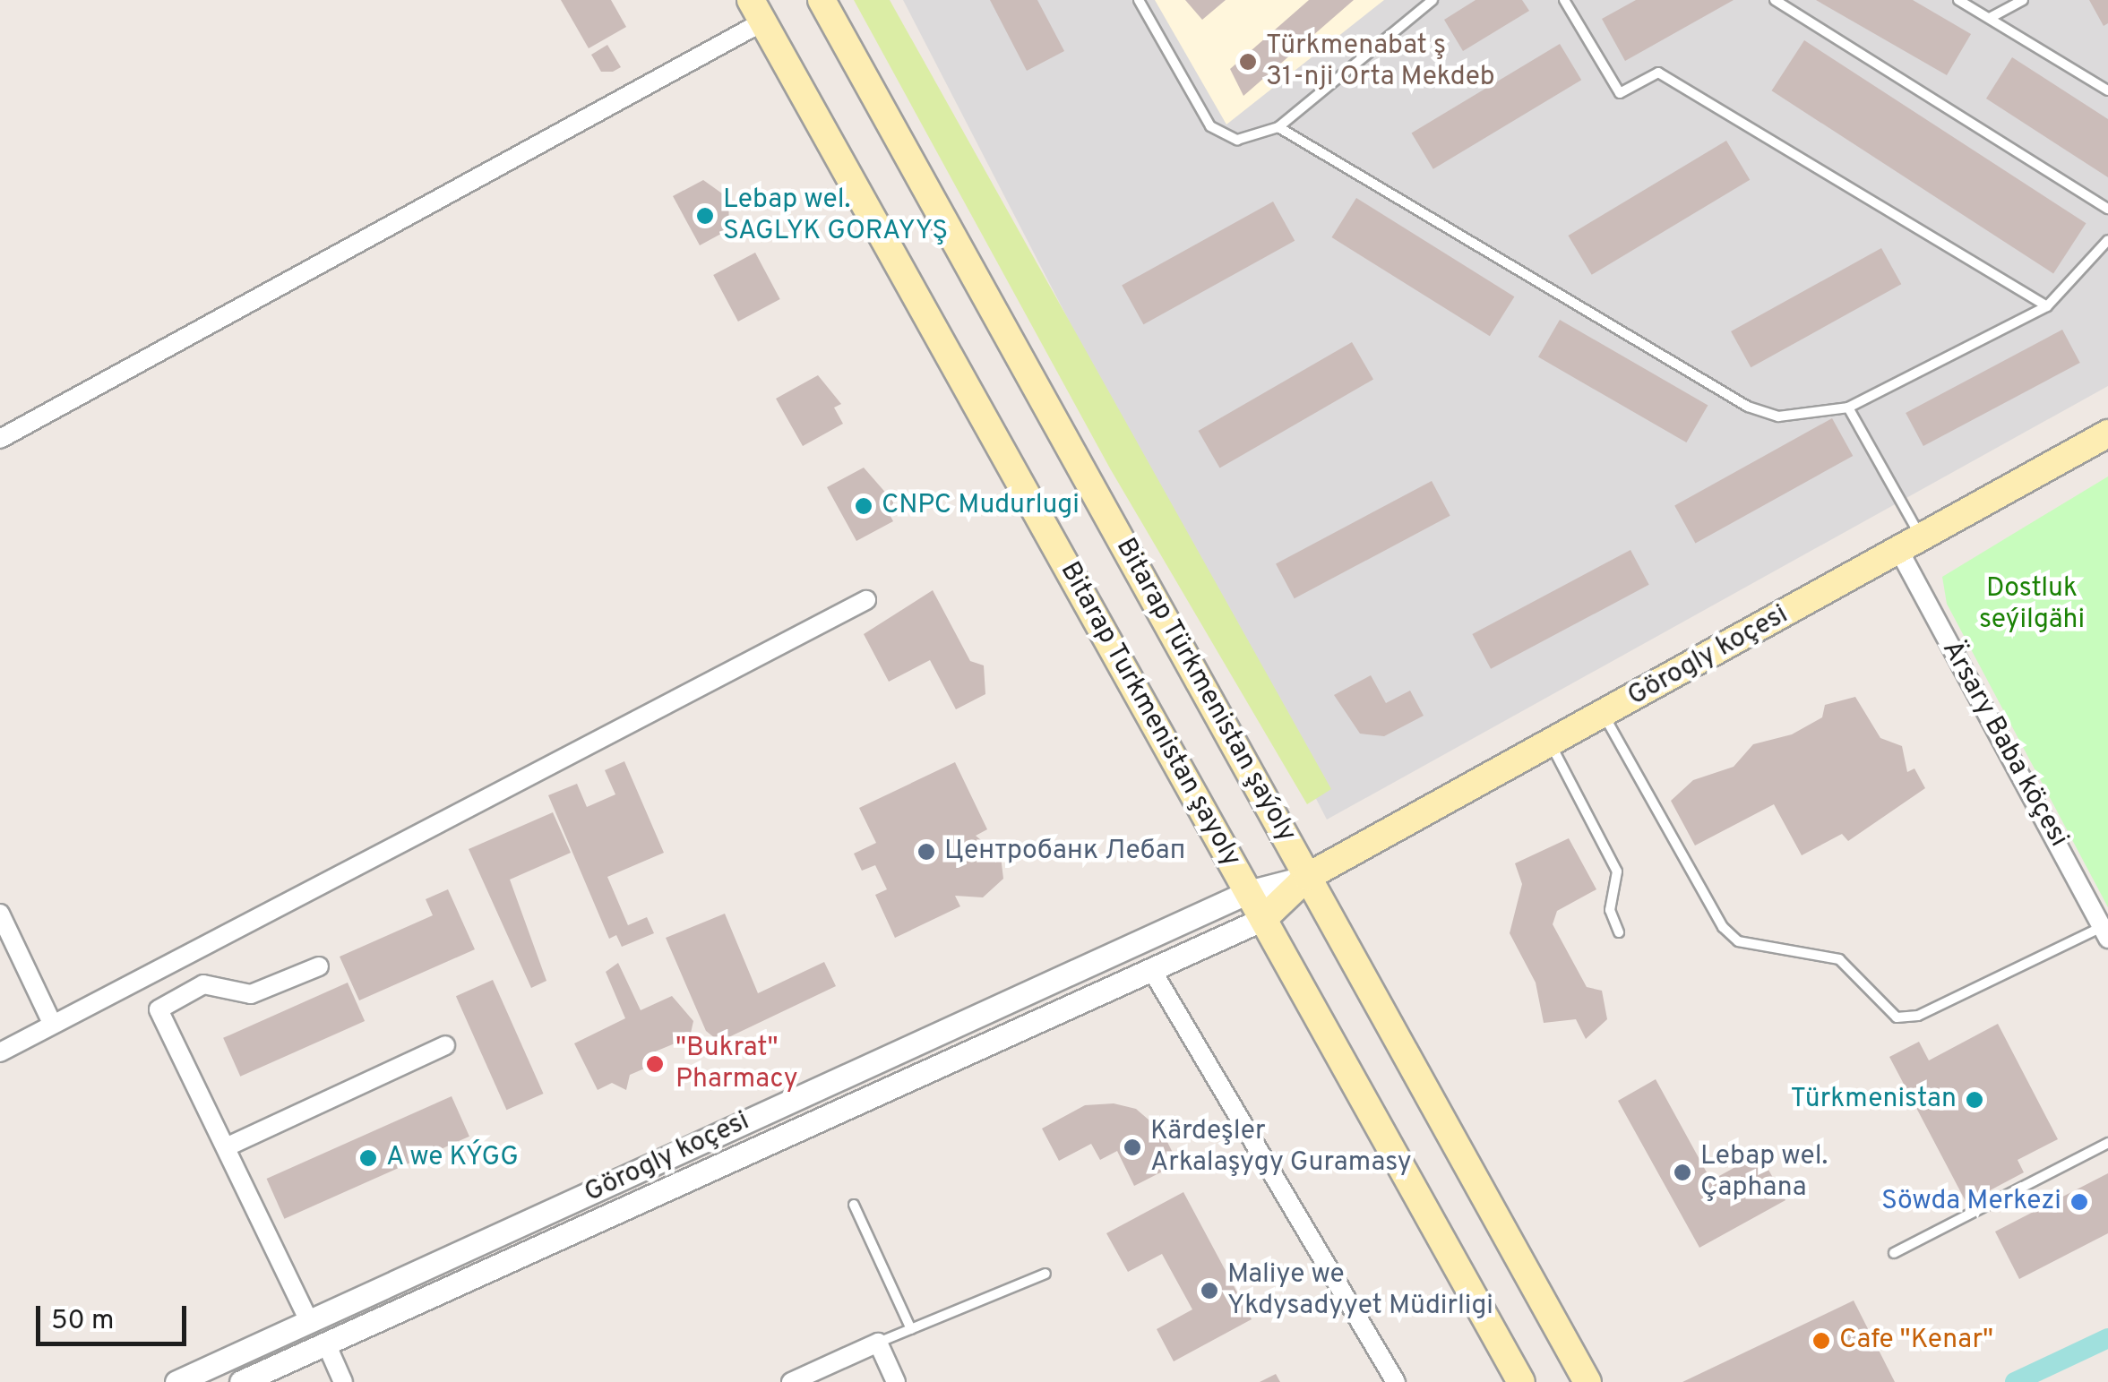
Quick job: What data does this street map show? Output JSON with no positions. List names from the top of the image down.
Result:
{
  "streets": {
    "main road": ["Görogly koçesi", "Bitarap Türkmenistan şaýoly", "Bitarap Turkmenistan şayoly"],
    "street": ["Ärsary Baba köçesi"]
  },
  "crossings": [
    ["Görogly koçesi", "Bitarap Türkmenistan şaýoly"],
    ["Görogly koçesi", "Bitarap Turkmenistan şayoly"],
    ["Görogly koçesi", "Ärsary Baba köçesi"]
  ],
  "parks": ["Dostluk seýilgähi"],
  "places": [
    "Türkmenabat ş 31-nji Orta Mekdeb",
    "Lebap wel. SAGLYK GORAYYŞ",
    "CNPC Mudurlugi",
    "Центробанк Лебап",
    "\"Bukrat\" Pharmacy",
    "Türkmenistan",
    "Kärdeşler Arkalaşygy Guramasy",
    "A we KÝGG",
    "Lebap wel. Çaphana",
    "Söwda Merkezi",
    "Maliye we Ykdysadyyet Müdirligi",
    "Cafe \"Kenar\""
  ],
  "scale_bar": "50 m"
}
